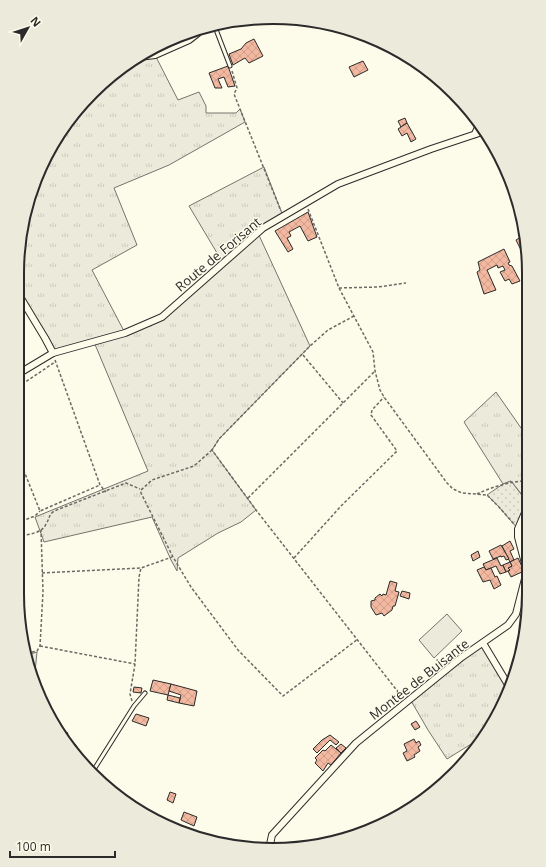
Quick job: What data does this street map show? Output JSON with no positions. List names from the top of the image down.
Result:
{
  "streets": {
    "street": ["Route de Forisant", "Montée de Buisante"]
  },
  "scale_bar": "100 m",
  "north": "top right"
}
